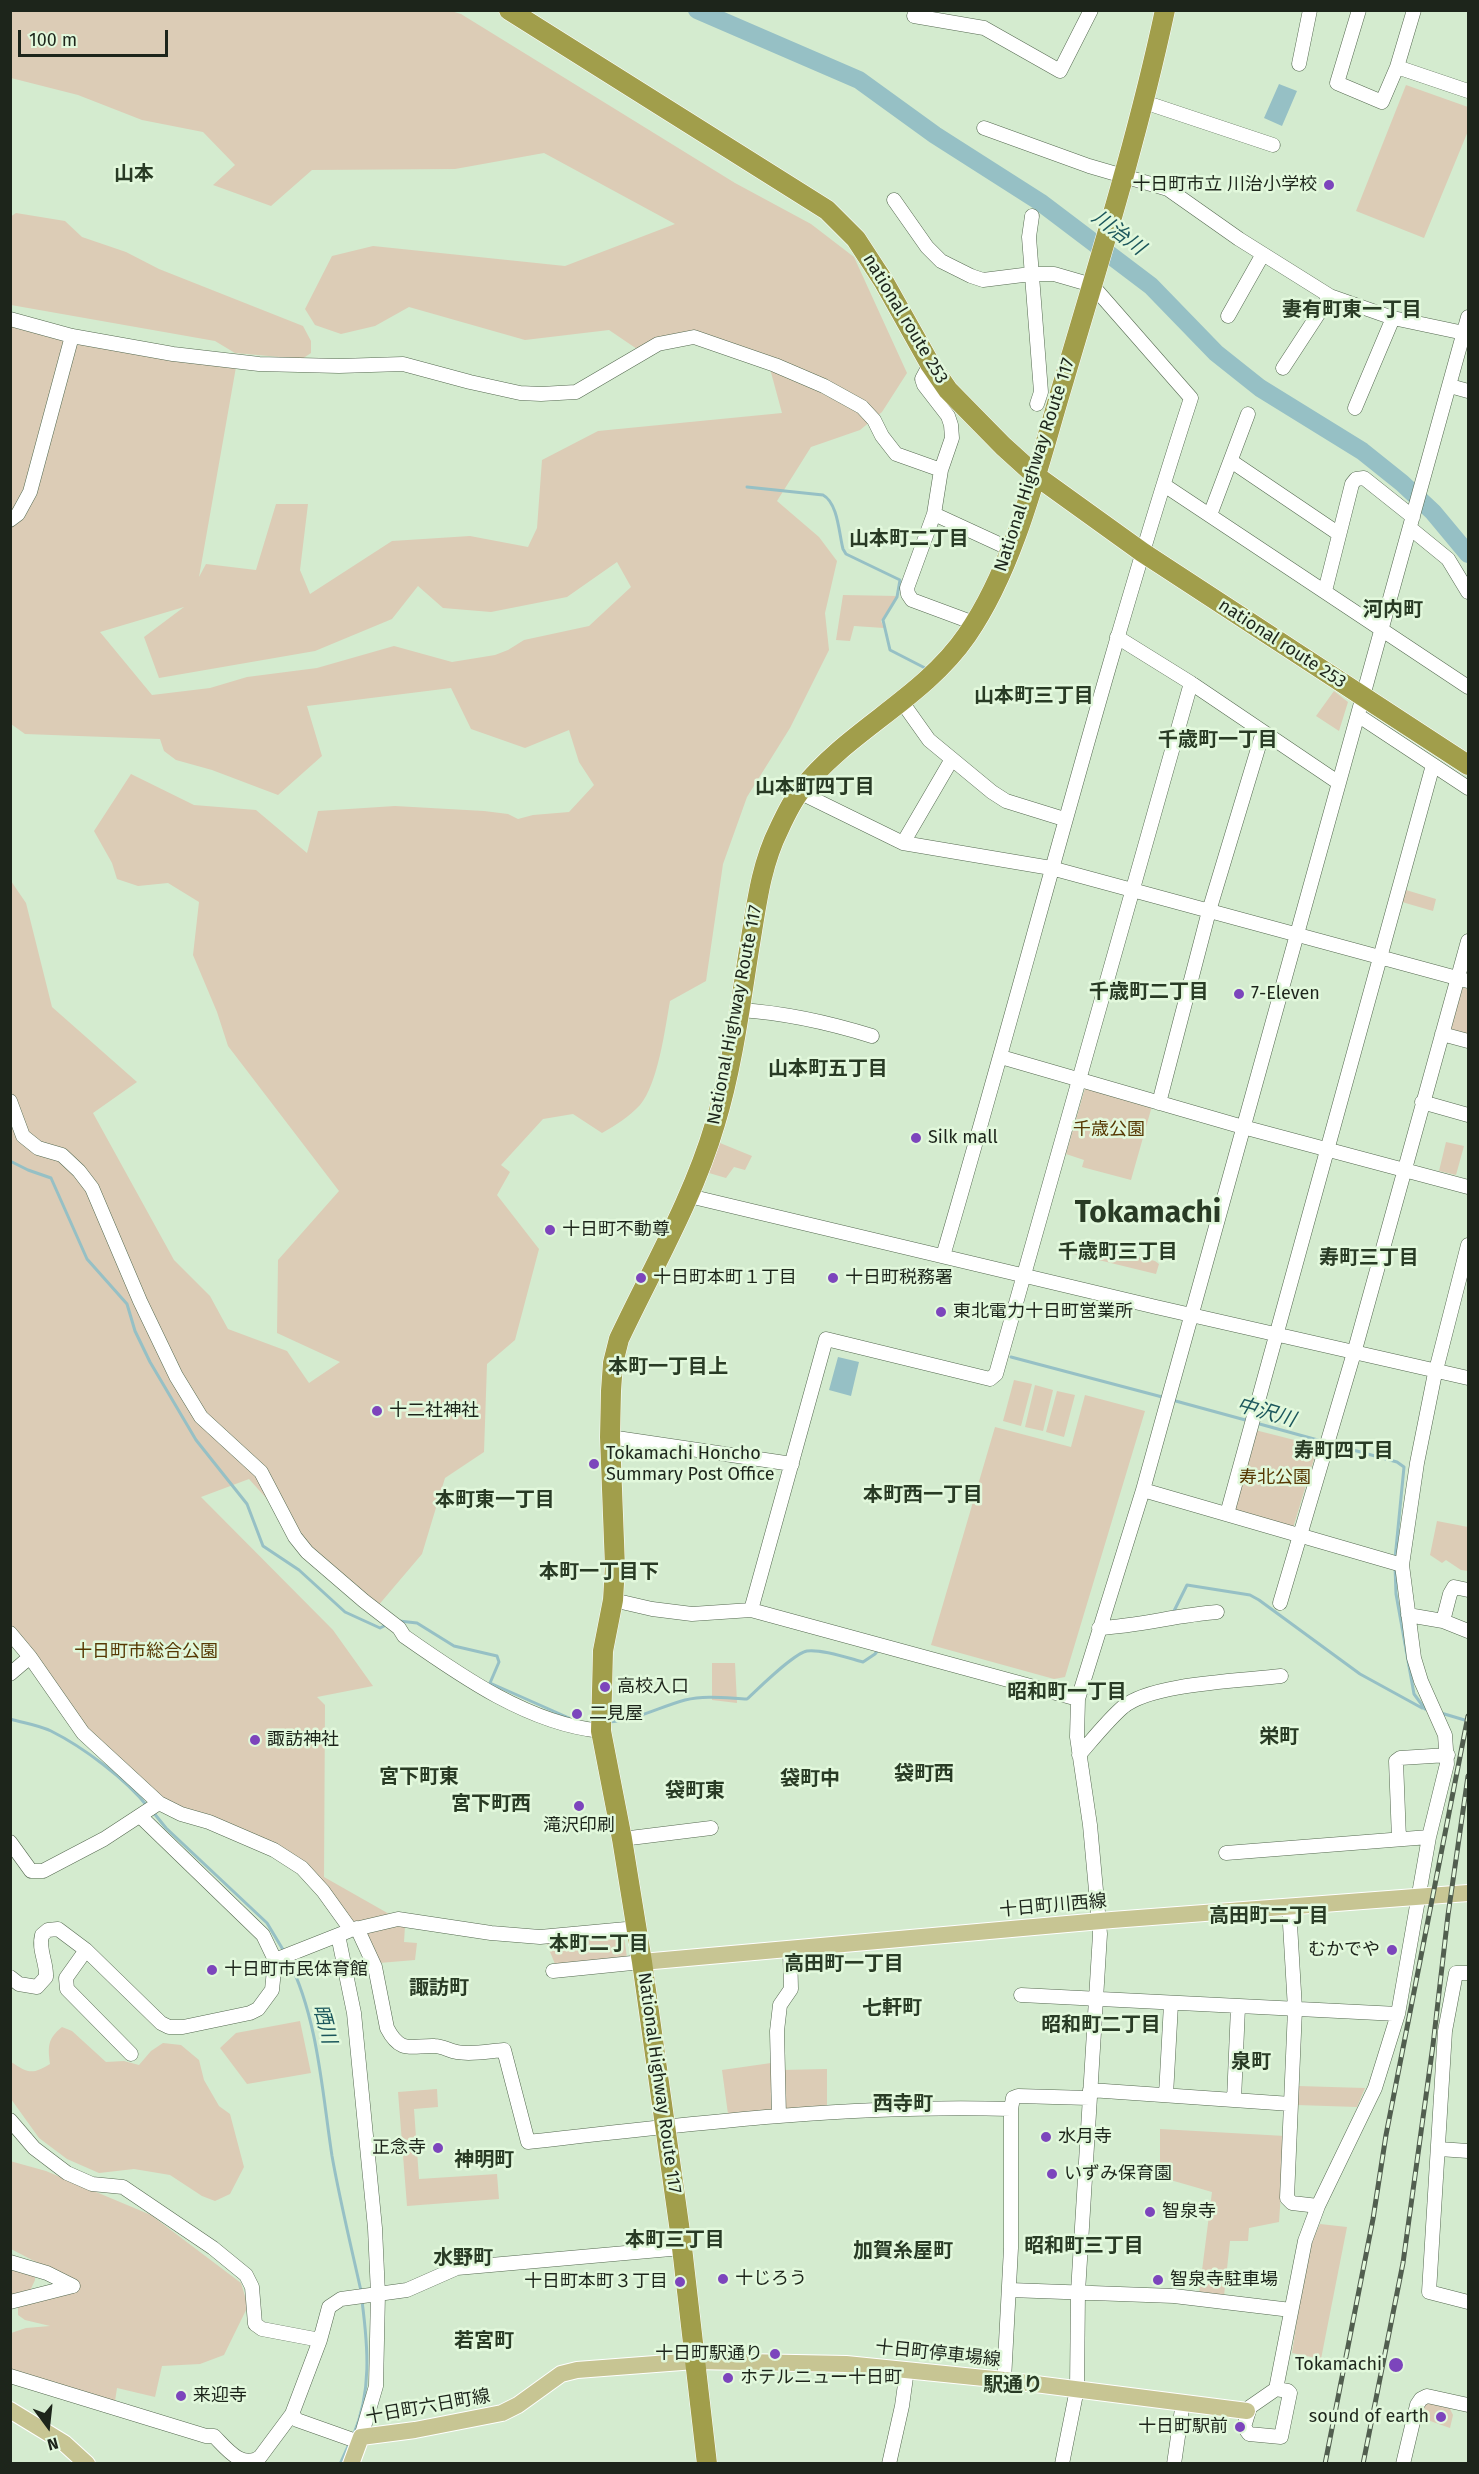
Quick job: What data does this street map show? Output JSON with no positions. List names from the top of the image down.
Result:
{
  "streets": {
    "highway": ["national route 253", "National Highway Route 117"],
    "main road": ["十日町川西線", "十日町停車場線", "十日町六日町線"]
  },
  "crossings": [
    ["national route 253", "National Highway Route 117"],
    ["National Highway Route 117", "十日町川西線"],
    ["National Highway Route 117", "十日町停車場線"],
    ["National Highway Route 117", "十日町六日町線"],
    ["十日町停車場線", "十日町六日町線"]
  ],
  "districts": [
    "山本",
    "妻有町東一丁目",
    "山本町二丁目",
    "河内町",
    "山本町三丁目",
    "千歳町一丁目",
    "山本町四丁目",
    "千歳町二丁目",
    "山本町五丁目",
    "Tokamachi",
    "千歳町三丁目",
    "寿町三丁目",
    "本町一丁目上",
    "寿町四丁目",
    "本町西一丁目",
    "本町東一丁目",
    "本町一丁目下",
    "昭和町一丁目",
    "栄町",
    "袋町西",
    "宮下町東",
    "袋町中",
    "袋町東",
    "宮下町西",
    "高田町二丁目",
    "本町二丁目",
    "高田町一丁目",
    "諏訪町",
    "七軒町",
    "昭和町二丁目",
    "泉町",
    "西寺町",
    "神明町",
    "本町三丁目",
    "昭和町三丁目",
    "加賀糸屋町",
    "水野町",
    "若宮町",
    "駅通り"
  ],
  "water": ["川治川", "中沢川", "晒川"],
  "parks": ["千歳公園", "寿北公園", "十日町市総合公園"],
  "places": [
    "十日町市立 川治小学校",
    "7-Eleven",
    "Silk mall",
    "十日町不動尊",
    "十日町本町１丁目",
    "十日町税務署",
    "東北電力十日町営業所",
    "十二社神社",
    "Tokamachi Honcho Summary Post Office",
    "高校入口",
    "二見屋",
    "諏訪神社",
    "滝沢印刷",
    "むかでや",
    "十日町市民体育館",
    "水月寺",
    "正念寺",
    "いずみ保育園",
    "智泉寺",
    "十じろう",
    "智泉寺駐車場",
    "十日町本町３丁目",
    "十日町駅通り",
    "Tokamachi",
    "ホテルニュー十日町",
    "来迎寺",
    "sound of earth",
    "十日町駅前"
  ],
  "scale_bar": "100 m",
  "north": "bottom"
}
